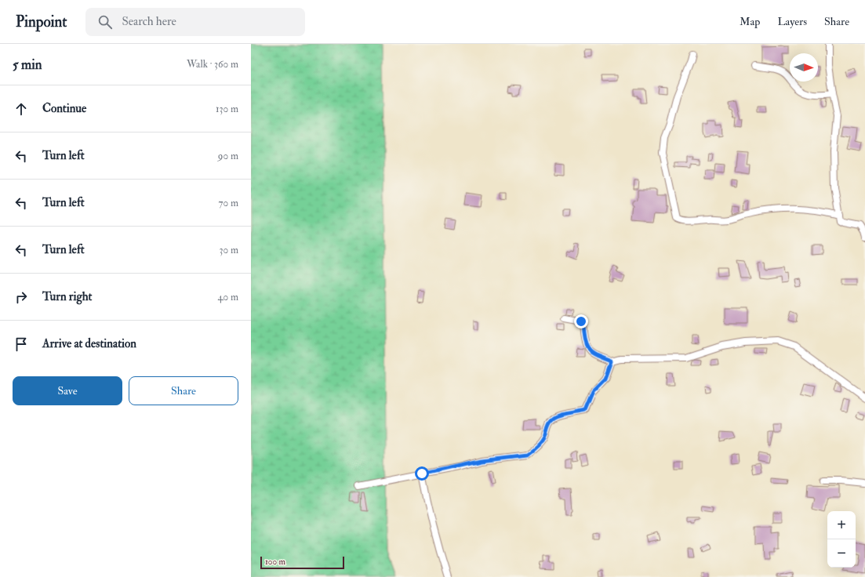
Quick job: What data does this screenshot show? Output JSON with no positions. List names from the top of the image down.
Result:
{
  "scale_bar": "100 m",
  "north": "right",
  "page": {
    "header": "Pinpoint",
    "search": "Search here",
    "nav": ["Map", "Layers", "Share"],
    "heading": ["5 min", "Walk · 360 m"],
    "list": [
      ["Continue", "130 m"],
      ["Turn left", "90 m"],
      ["Turn left", "70 m"],
      ["Turn left", "30 m"],
      ["Turn right", "40 m"],
      "Arrive at destination"
    ],
    "buttons": ["Save", "Share"],
    "map_buttons": ["+", "−"],
    "scale": "100 m"
  }
}
